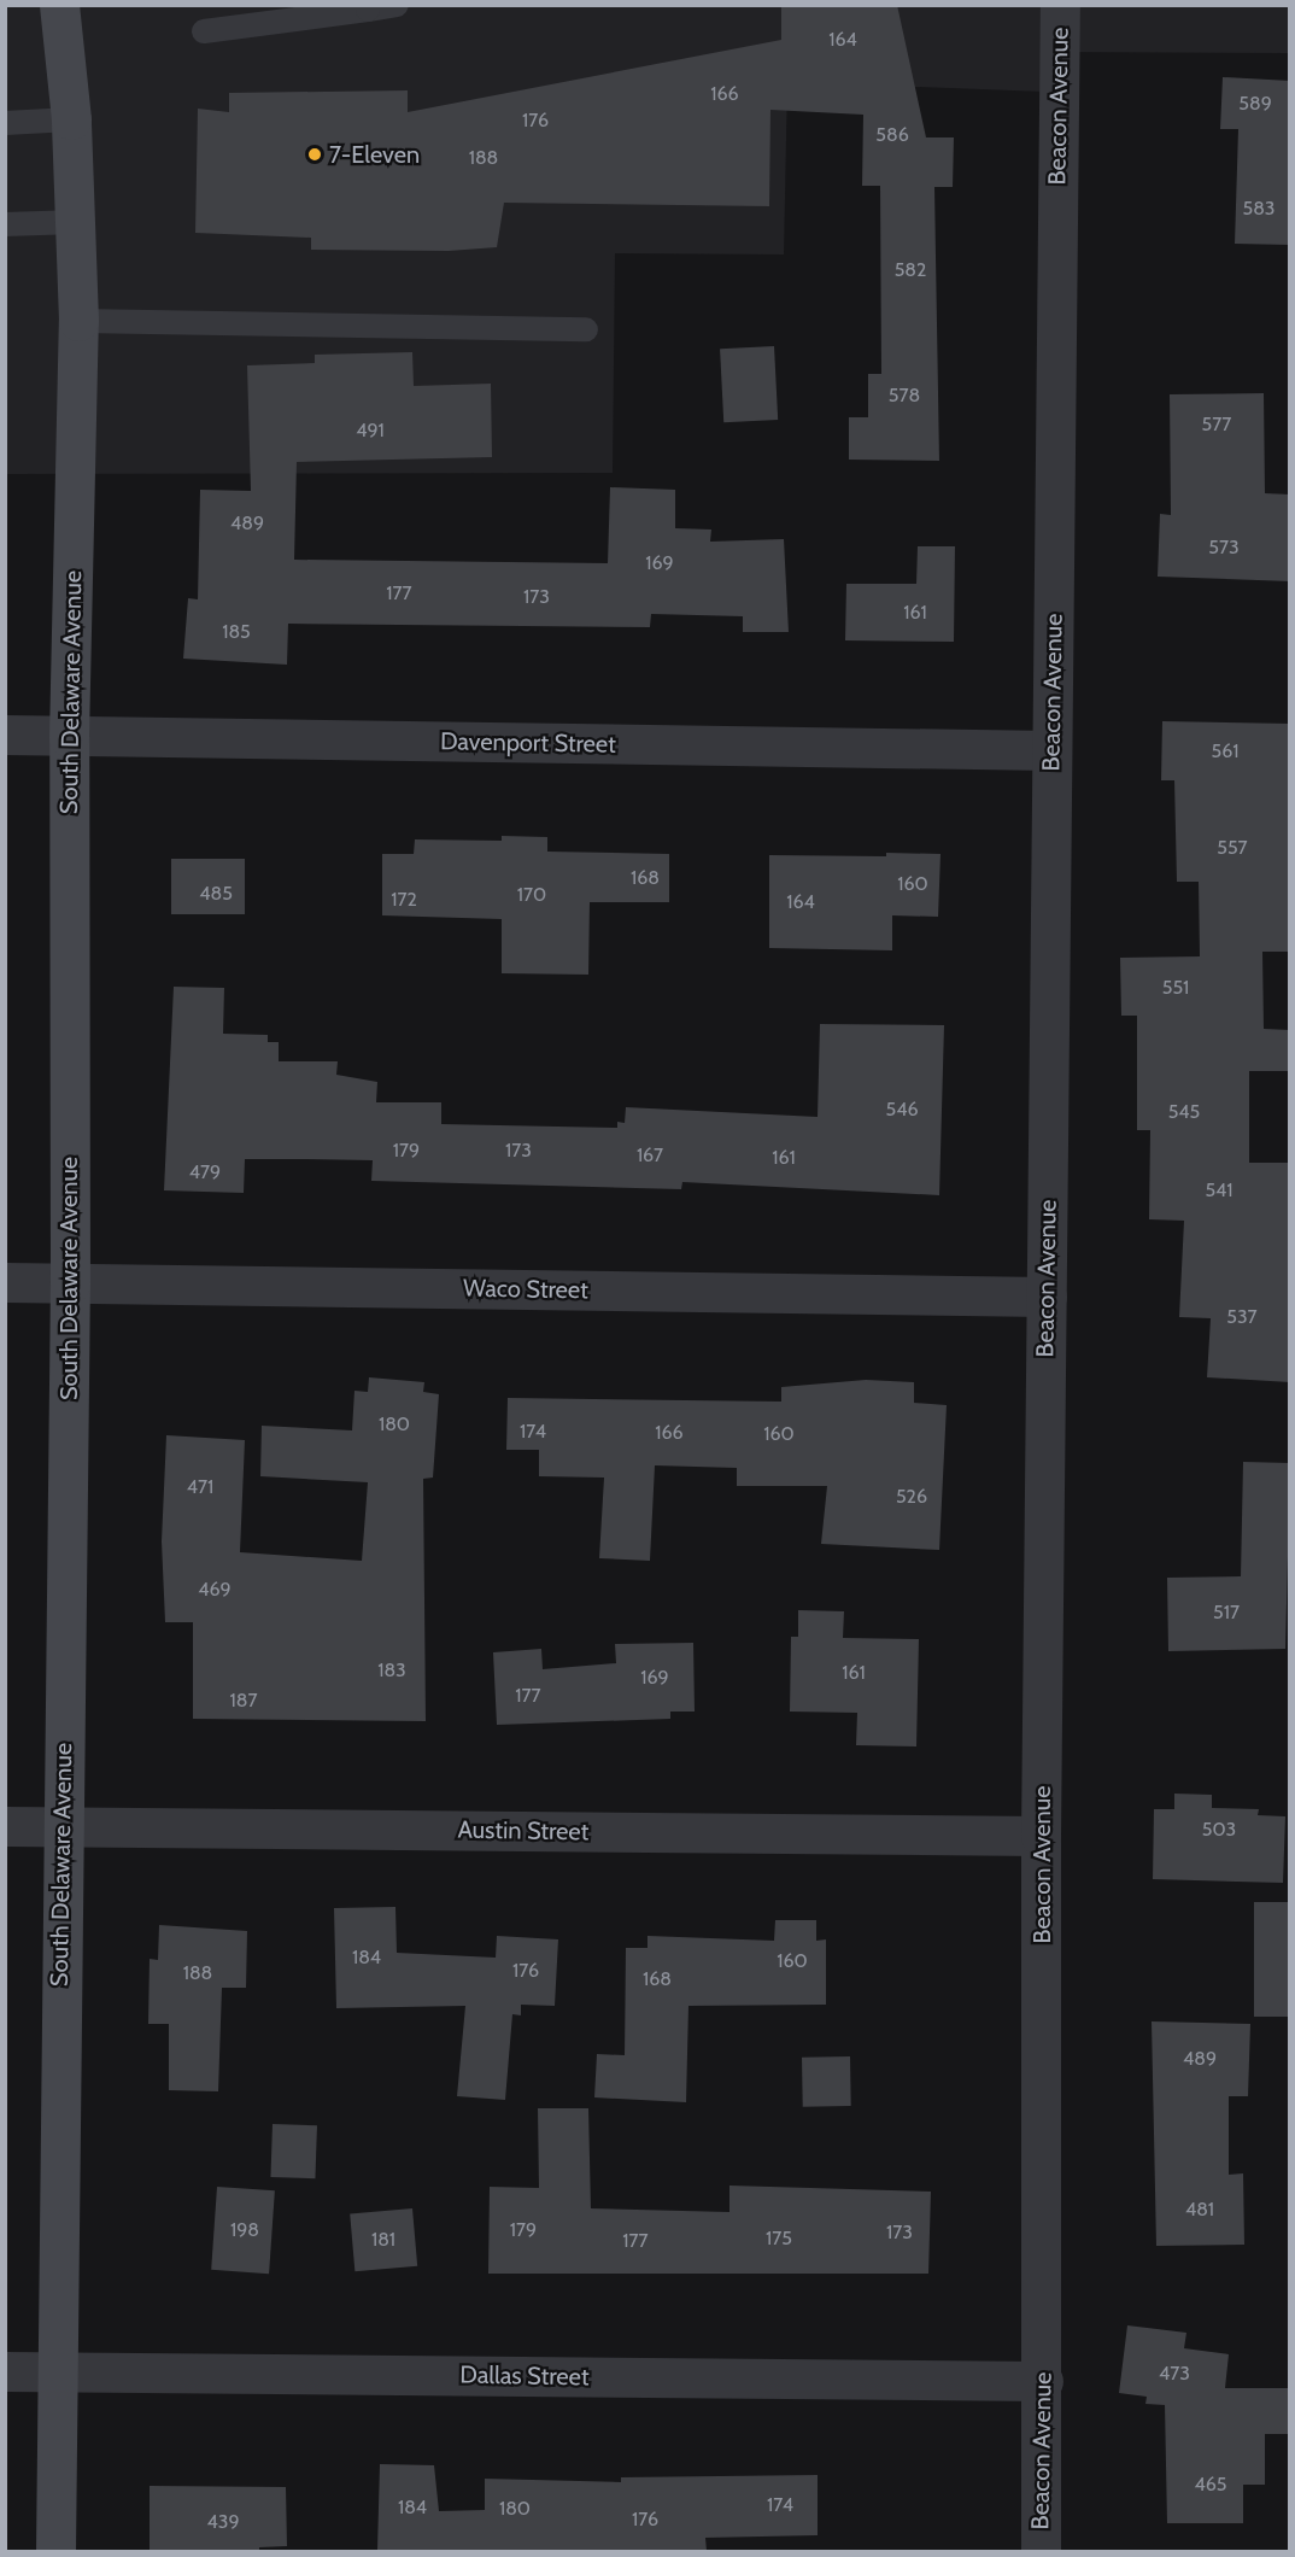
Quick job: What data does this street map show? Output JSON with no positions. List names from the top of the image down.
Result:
{
  "streets": {
    "street": [
      "Beacon Avenue",
      "South Delaware Avenue",
      "Davenport Street",
      "Waco Street",
      "Austin Street",
      "Dallas Street"
    ]
  },
  "crossings": [
    ["Beacon Avenue", "Davenport Street"],
    ["Beacon Avenue", "Waco Street"],
    ["Beacon Avenue", "Austin Street"],
    ["Beacon Avenue", "Dallas Street"],
    ["South Delaware Avenue", "Davenport Street"],
    ["South Delaware Avenue", "Waco Street"],
    ["South Delaware Avenue", "Austin Street"],
    ["South Delaware Avenue", "Dallas Street"]
  ],
  "places": ["7-Eleven"],
  "house_numbers": [
    "164",
    "166",
    "589",
    "176",
    "586",
    "188",
    "583",
    "582",
    "578",
    "577",
    "491",
    "489",
    "573",
    "169",
    "177",
    "173",
    "161",
    "185",
    "561",
    "557",
    "168",
    "160",
    "485",
    "170",
    "172",
    "164",
    "551",
    "546",
    "545",
    "179",
    "173",
    "167",
    "161",
    "479",
    "541",
    "537",
    "180",
    "174",
    "166",
    "160",
    "471",
    "526",
    "469",
    "517",
    "183",
    "161",
    "169",
    "177",
    "187",
    "503",
    "184",
    "160",
    "176",
    "188",
    "168",
    "489",
    "481",
    "198",
    "179",
    "173",
    "175",
    "181",
    "177",
    "473",
    "465",
    "174",
    "184",
    "180",
    "176",
    "439"
  ]
}
